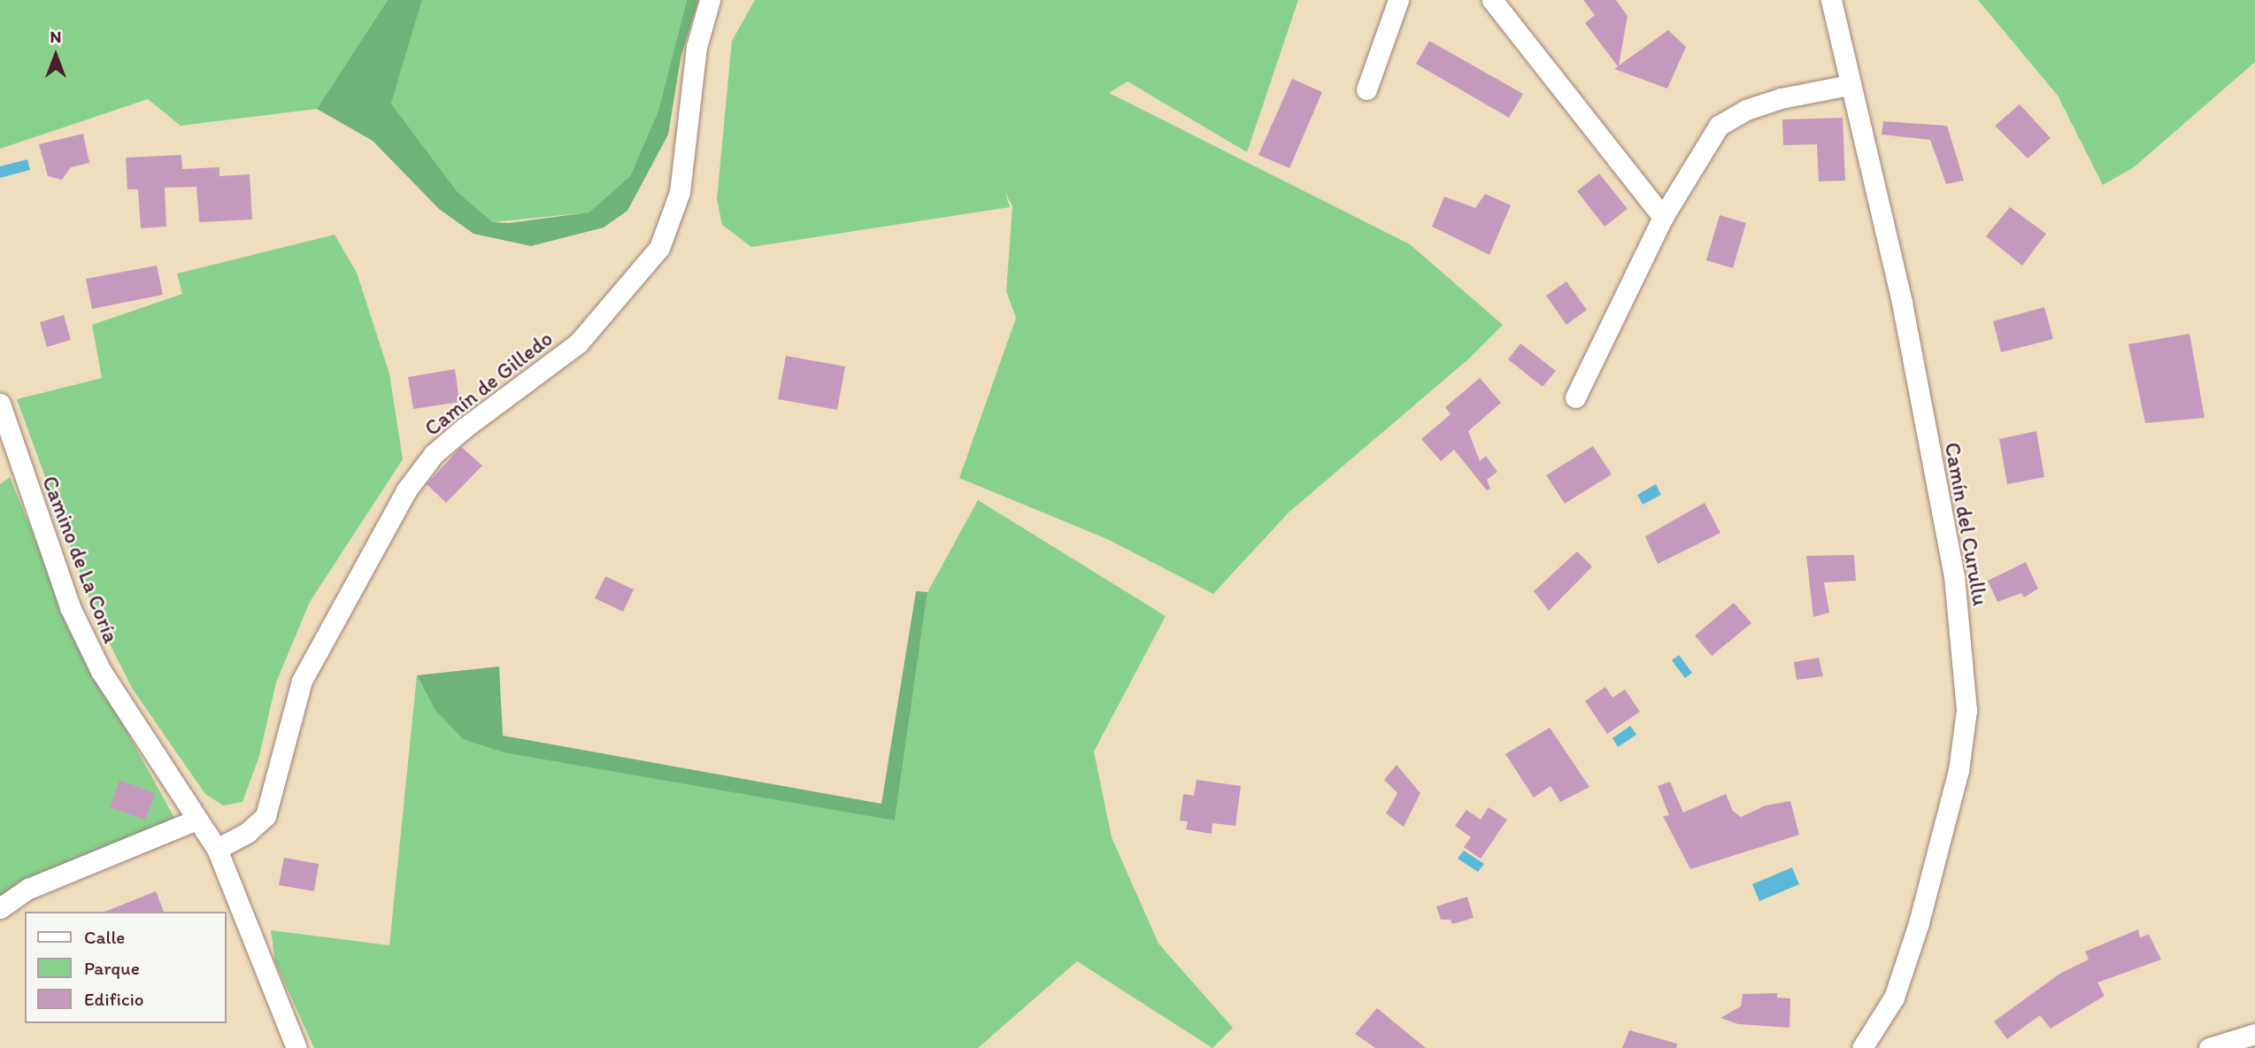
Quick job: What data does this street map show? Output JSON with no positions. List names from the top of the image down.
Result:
{
  "streets": {
    "street": ["Camín de Gilledo", "Camín del Curullu", "Camino de La Coría"]
  },
  "crossings": [
    ["Camín de Gilledo", "Camino de La Coría"]
  ],
  "legend": ["Calle", "Parque", "Edificio"],
  "north": "top"
}
